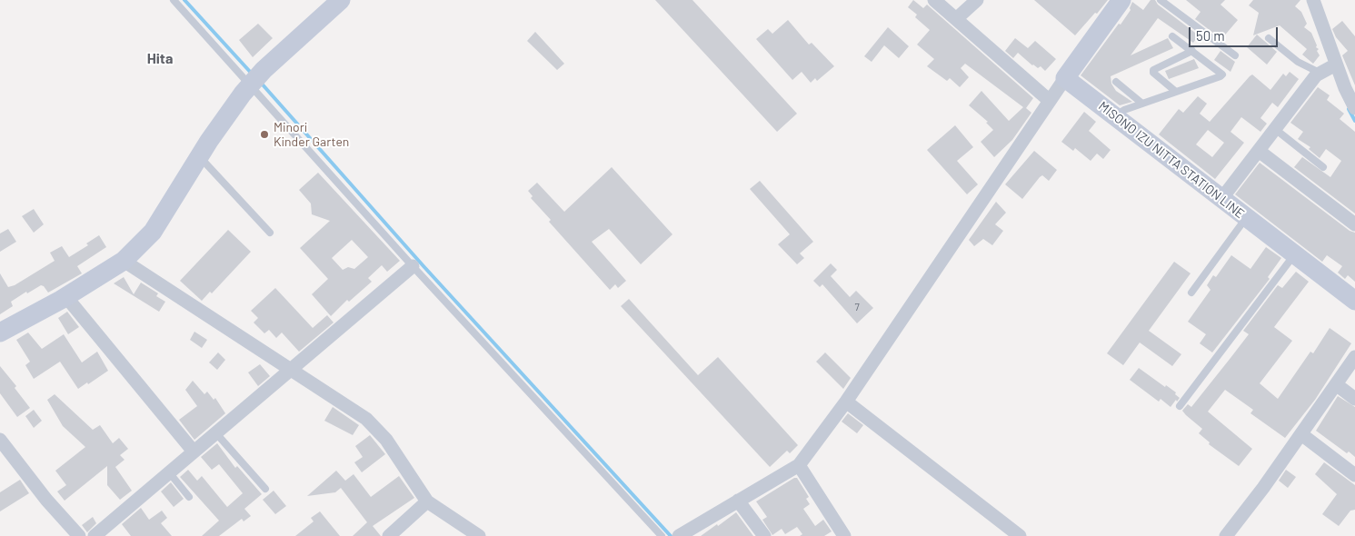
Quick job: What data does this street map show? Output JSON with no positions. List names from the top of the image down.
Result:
{
  "streets": {
    "main road": ["MISONO IZU NITTA STATION LINE"]
  },
  "districts": ["Hita"],
  "places": ["Minori Kinder Garten"],
  "house_numbers": ["7"],
  "scale_bar": "50 m"
}
